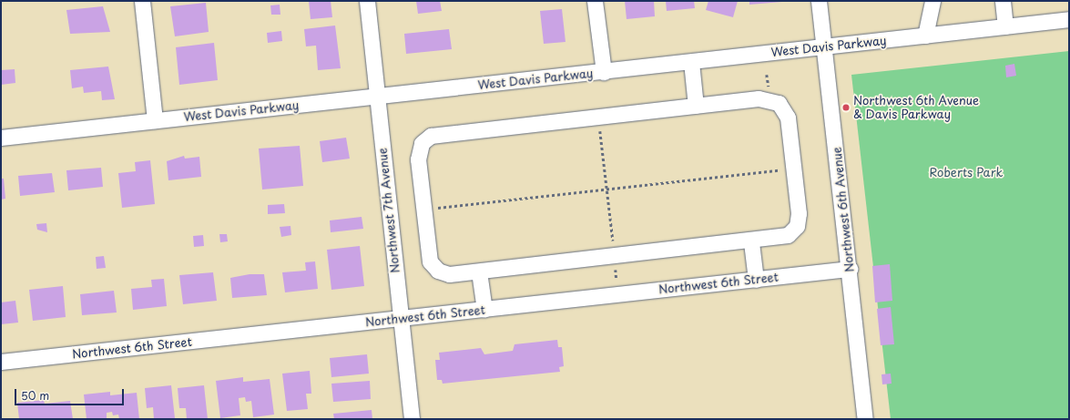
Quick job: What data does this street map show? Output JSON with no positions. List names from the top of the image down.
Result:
{
  "streets": {
    "street": [
      "West Davis Parkway",
      "Northwest 6th Avenue",
      "Northwest 7th Avenue",
      "Northwest 6th Street"
    ]
  },
  "crossings": [
    ["West Davis Parkway", "Northwest 6th Avenue"],
    ["West Davis Parkway", "Northwest 7th Avenue"],
    ["Northwest 6th Avenue", "Northwest 6th Street"],
    ["Northwest 7th Avenue", "Northwest 6th Street"]
  ],
  "parks": ["Roberts Park"],
  "places": ["Northwest 6th Avenue & Davis Parkway"],
  "scale_bar": "50 m"
}
